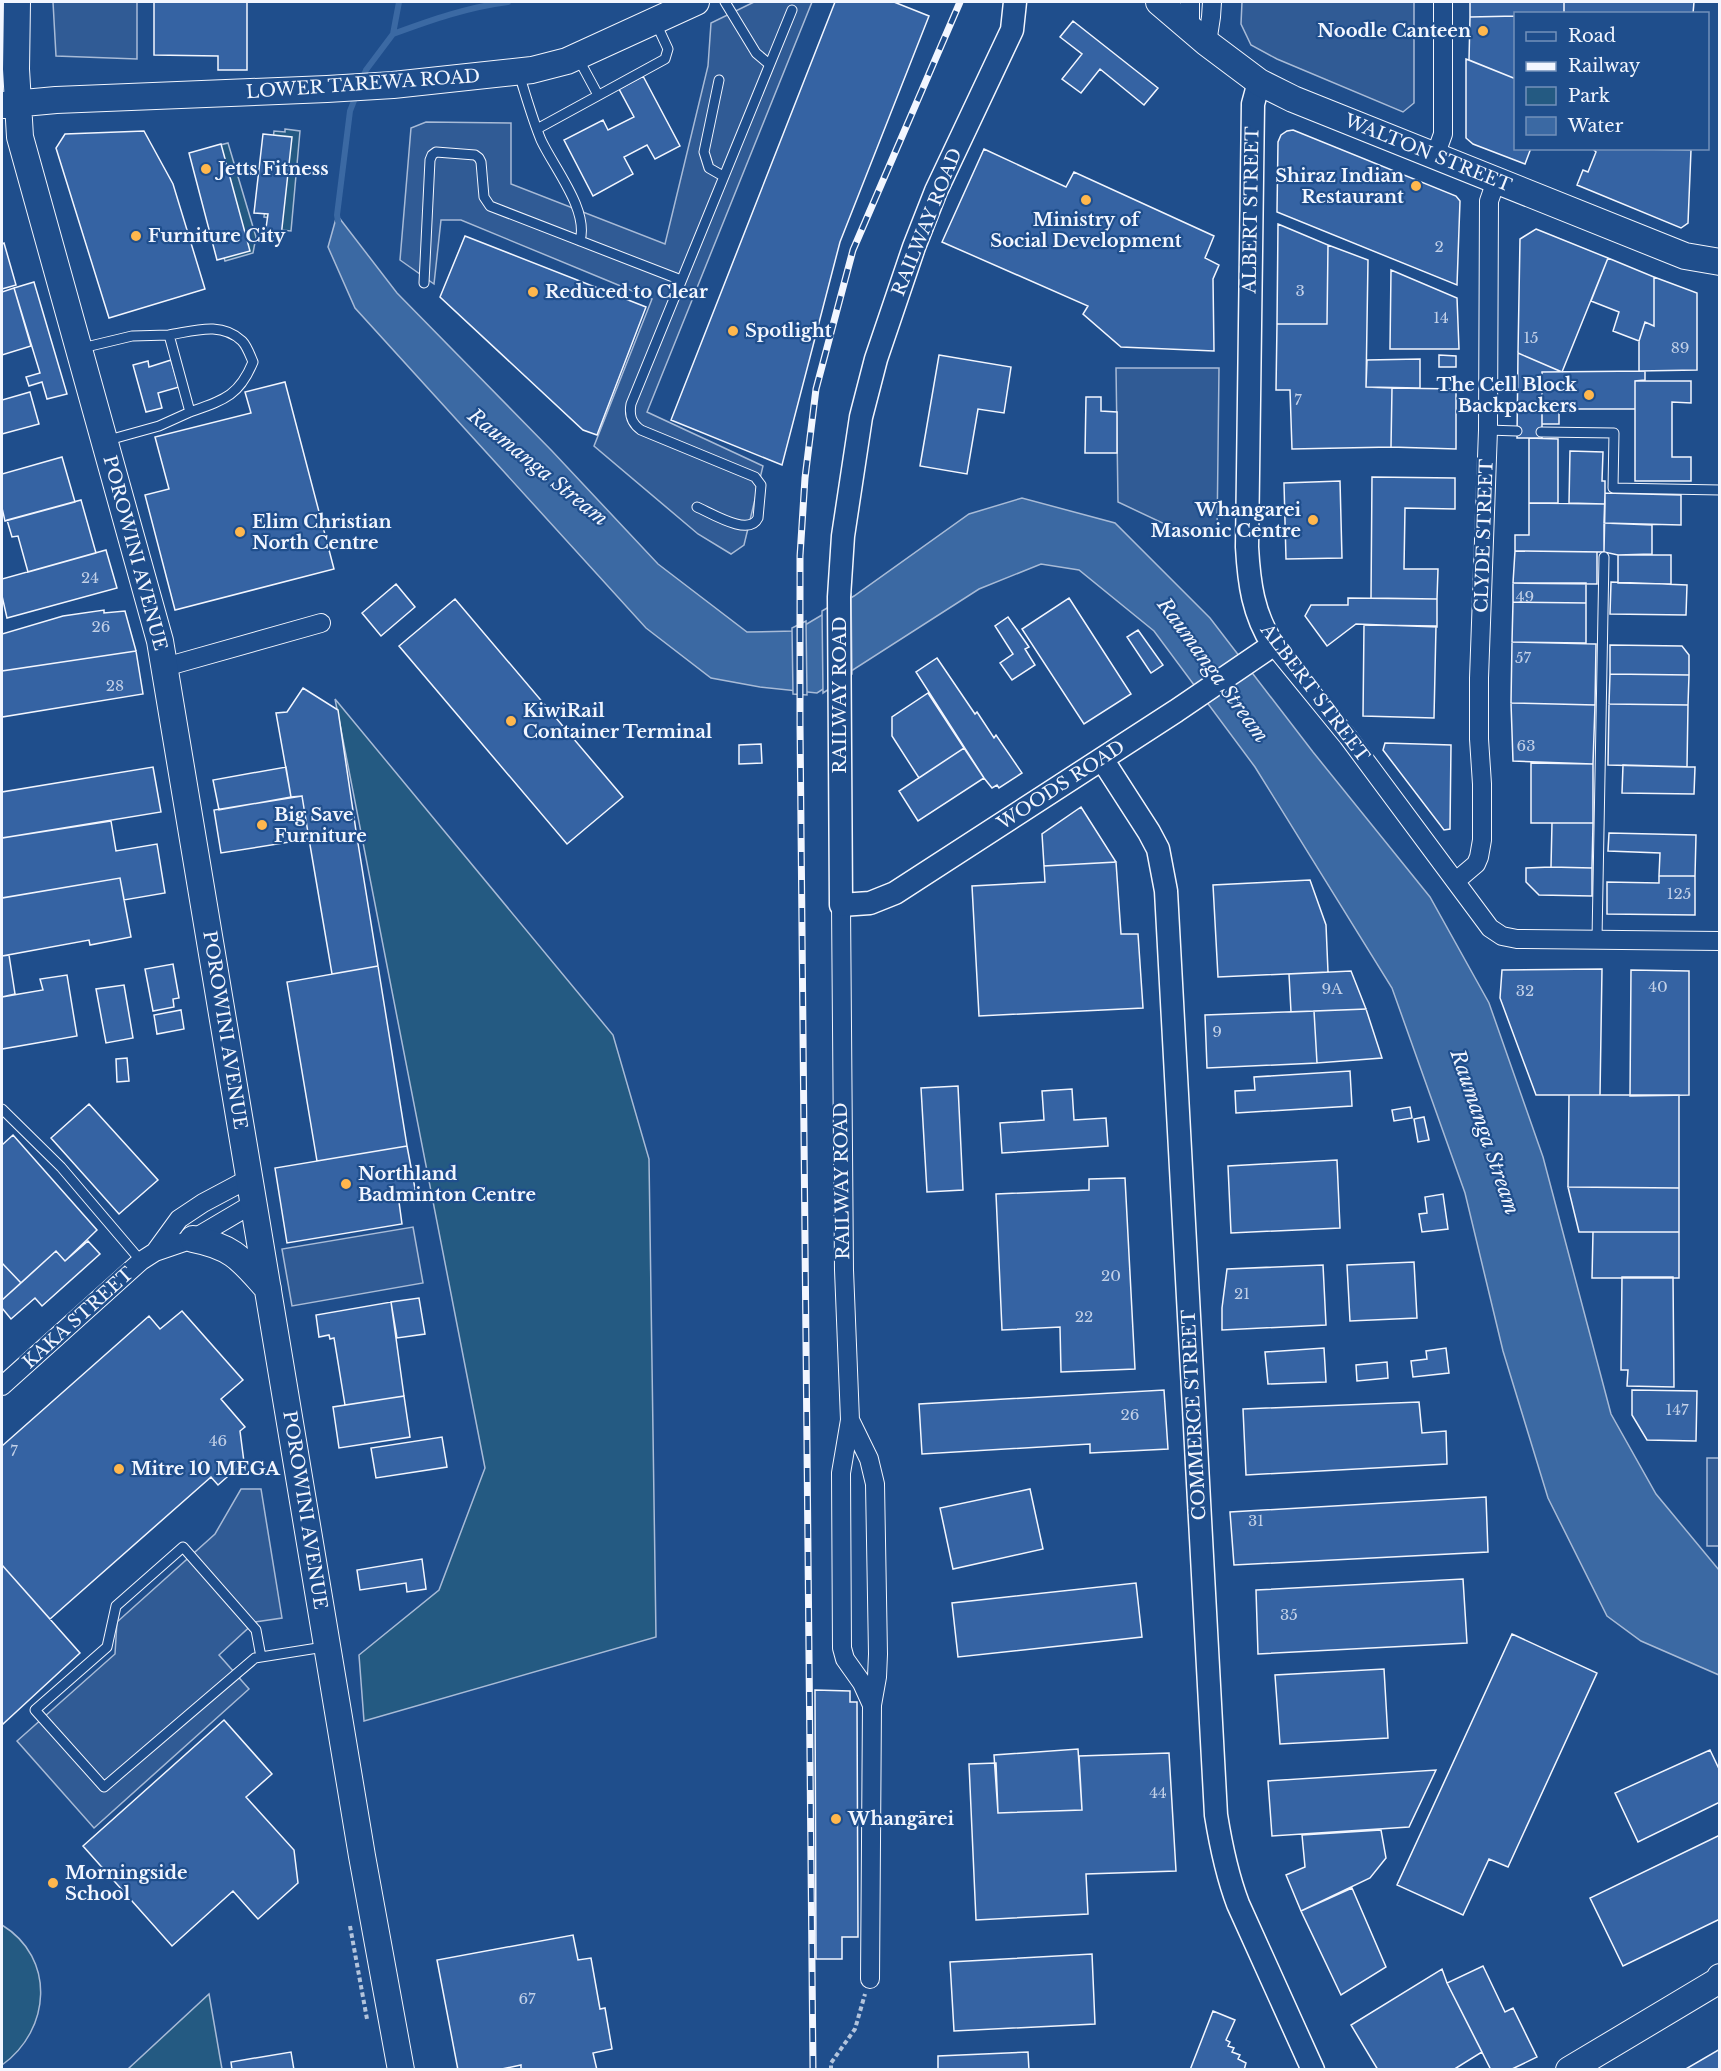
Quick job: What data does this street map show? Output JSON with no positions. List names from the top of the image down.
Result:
{
  "streets": {
    "main road": ["LOWER TAREWA ROAD", "WALTON STREET", "POROWINI AVENUE"],
    "street": [
      "ALBERT STREET",
      "RAILWAY ROAD",
      "CLYDE STREET",
      "WOODS ROAD",
      "KAKA STREET",
      "COMMERCE STREET"
    ]
  },
  "crossings": [
    ["LOWER TAREWA ROAD", "POROWINI AVENUE"],
    ["WALTON STREET", "ALBERT STREET"],
    ["WALTON STREET", "CLYDE STREET"],
    ["ALBERT STREET", "CLYDE STREET"],
    ["ALBERT STREET", "WOODS ROAD"],
    ["RAILWAY ROAD", "WOODS ROAD"],
    ["POROWINI AVENUE", "KAKA STREET"],
    ["WOODS ROAD", "COMMERCE STREET"]
  ],
  "water": ["Raumanga Stream"],
  "places": [
    "Noodle Canteen",
    "Jetts Fitness",
    "Shiraz Indian Restaurant",
    "Ministry of Social Development",
    "Furniture City",
    "Reduced to Clear",
    "Spotlight",
    "The Cell Block Backpackers",
    "Whangarei Masonic Centre",
    "Elim Christian North Centre",
    "KiwiRail Container Terminal",
    "Big Save Furniture",
    "Northland Badminton Centre",
    "Mitre 10 MEGA",
    "Whangārei",
    "Morningside School"
  ],
  "house_numbers": [
    "2",
    "3",
    "14",
    "15",
    "89",
    "7",
    "24",
    "49",
    "26",
    "57",
    "28",
    "63",
    "125",
    "40",
    "9A",
    "32",
    "9",
    "20",
    "21",
    "22",
    "147",
    "26",
    "46",
    "7",
    "31",
    "35",
    "44",
    "67"
  ],
  "legend": [
    "Road",
    "Railway",
    "Park",
    "Water"
  ]
}
